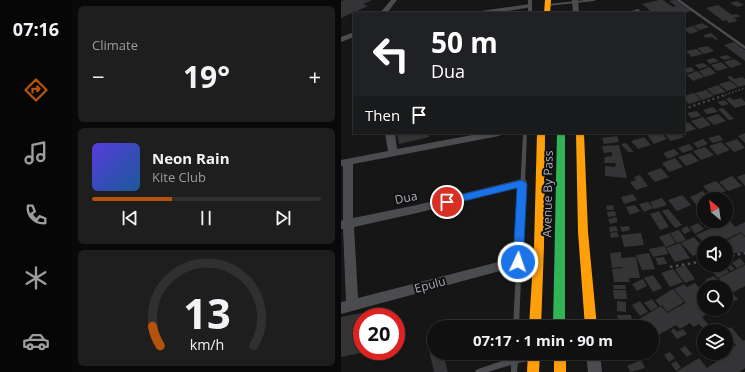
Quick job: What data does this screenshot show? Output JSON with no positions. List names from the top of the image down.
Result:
{
  "streets": {
    "main road": ["Avenue By Pass"],
    "street": ["Dua", "Epulu"]
  },
  "north": "top left",
  "page": {
    "tabs": "07:16",
    "tile": "Climate",
    "turn": ["50 m", "Dua"],
    "heat": ["−", "19°", "+"],
    "then": "Then",
    "song": ["Neon Rain", "Kite Club"],
    "limit": "20",
    "trip": "07:17 · 1 min · 90 m",
    "gauge": ["13", "km/h"]
  }
}
